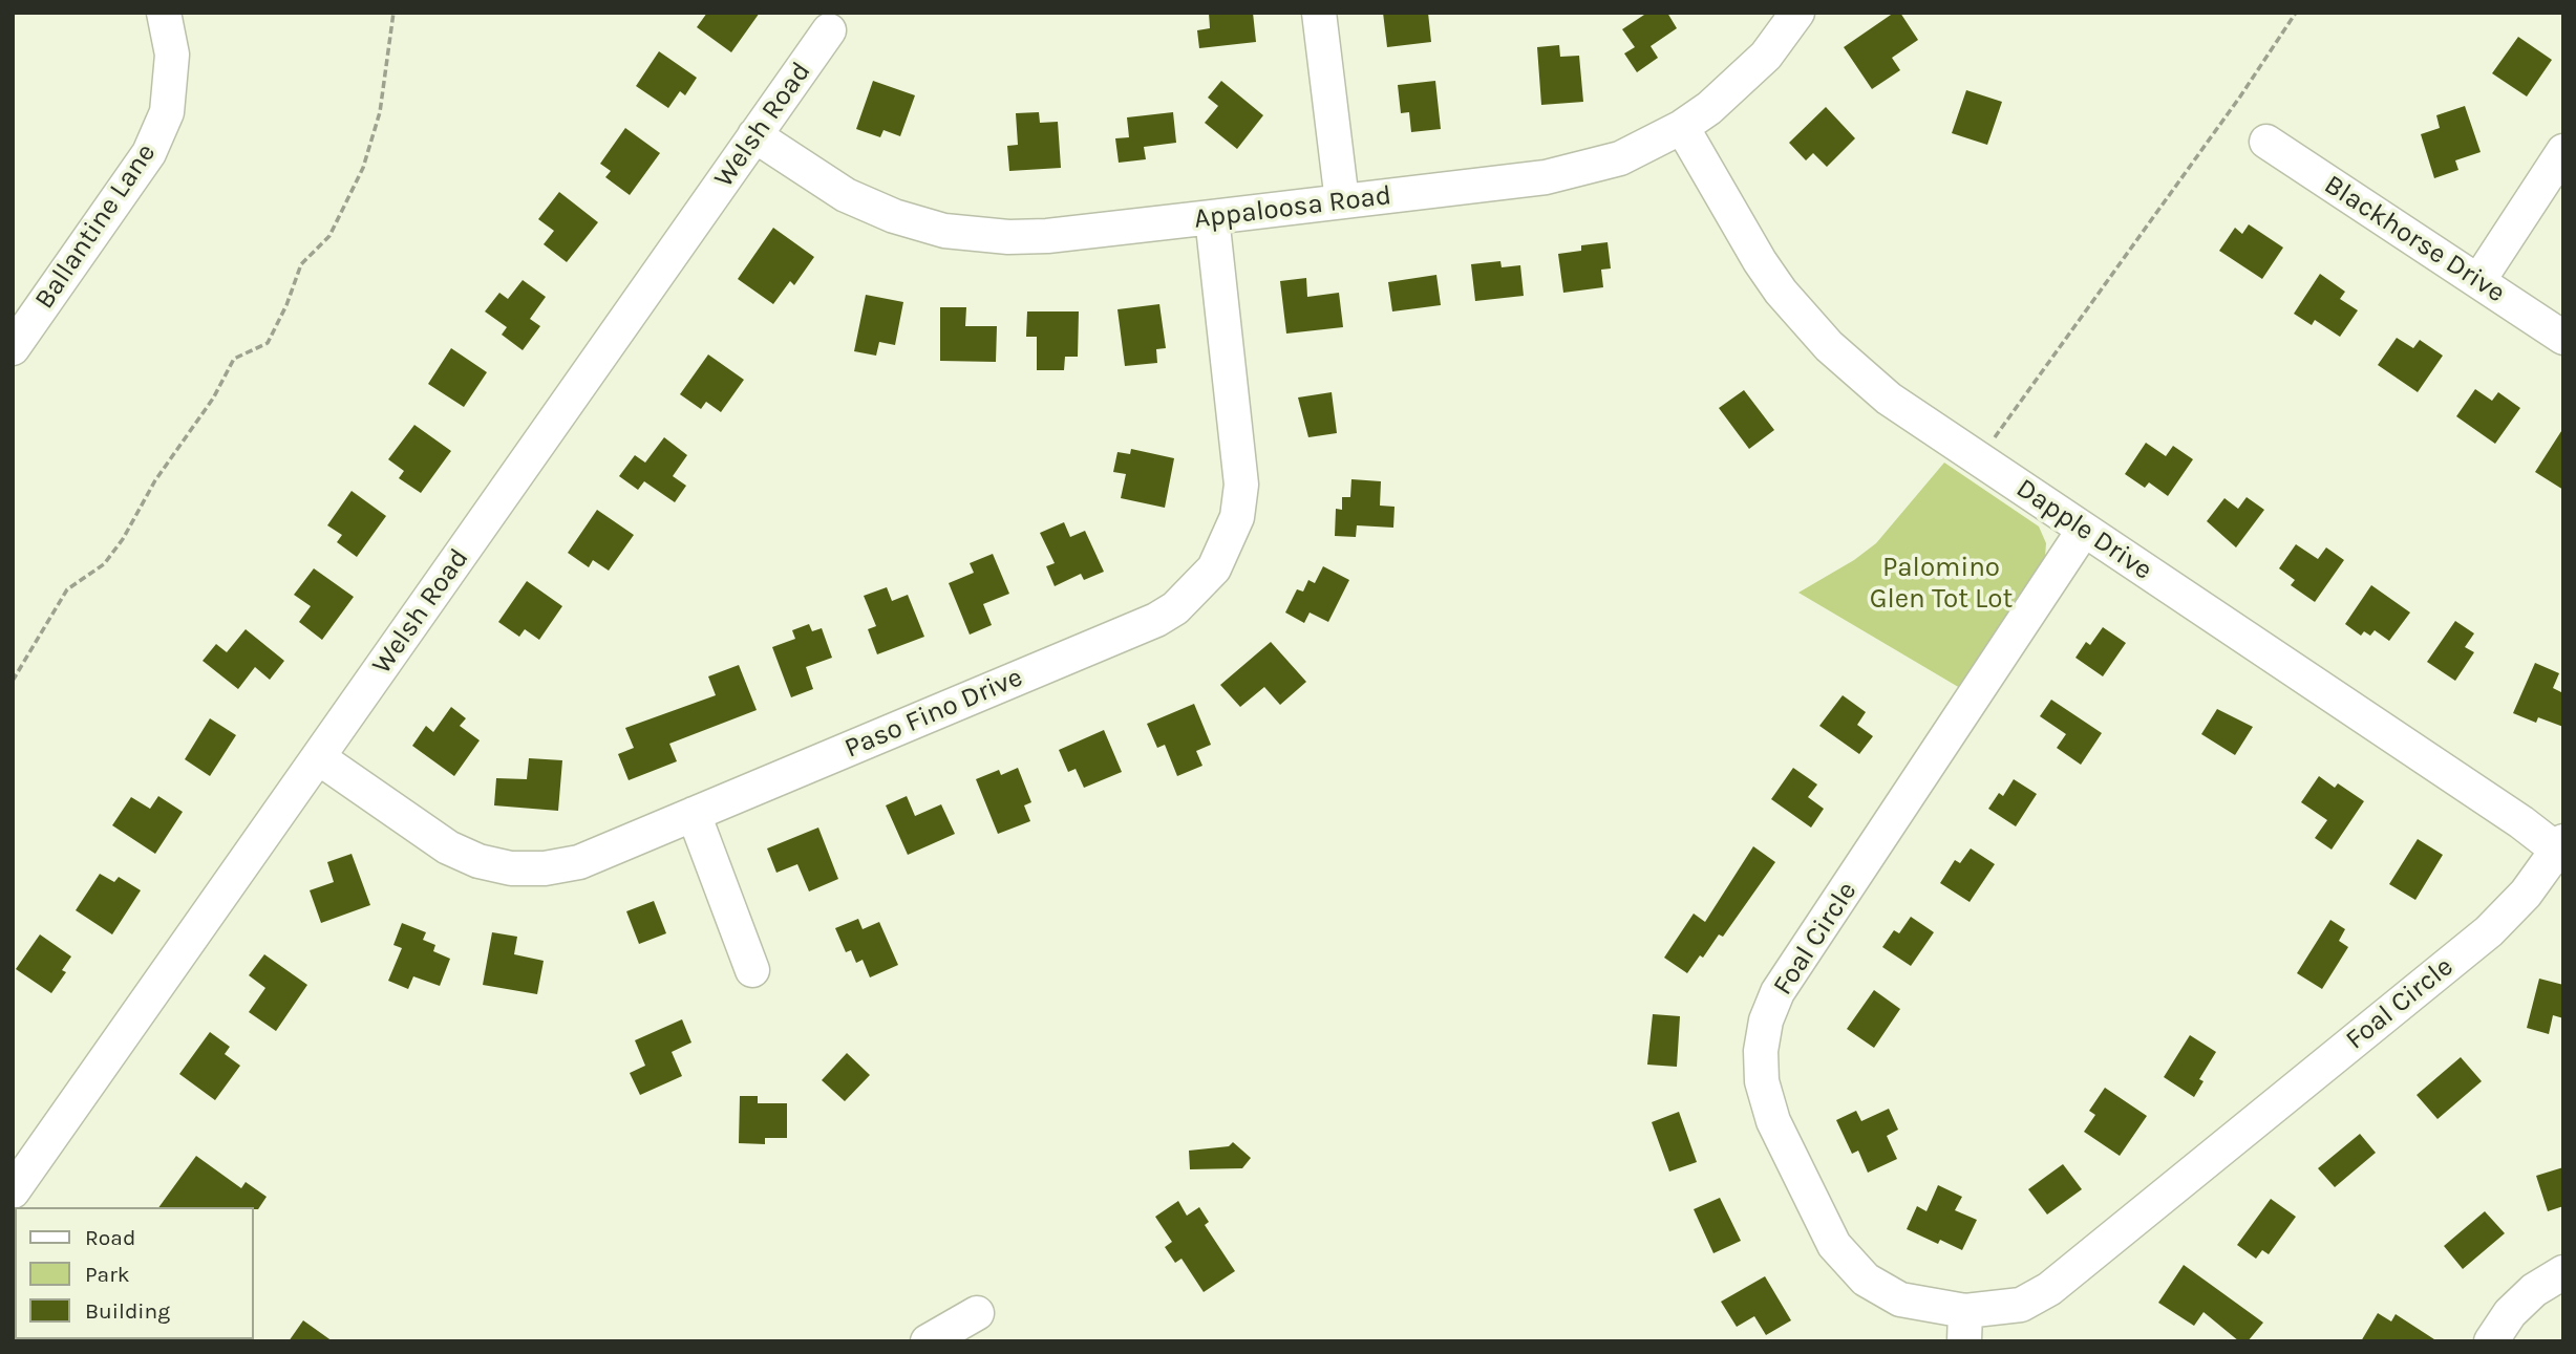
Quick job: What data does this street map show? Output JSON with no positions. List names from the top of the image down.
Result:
{
  "streets": {
    "street": [
      "Welsh Road",
      "Appaloosa Road",
      "Ballantine Lane",
      "Blackhorse Drive",
      "Dapple Drive",
      "Paso Fino Drive",
      "Foal Circle"
    ]
  },
  "crossings": [
    ["Welsh Road", "Appaloosa Road"],
    ["Welsh Road", "Paso Fino Drive"],
    ["Appaloosa Road", "Dapple Drive"],
    ["Appaloosa Road", "Paso Fino Drive"],
    ["Dapple Drive", "Foal Circle"]
  ],
  "parks": ["Palomino Glen Tot Lot"],
  "legend": ["Road", "Park", "Building"]
}
